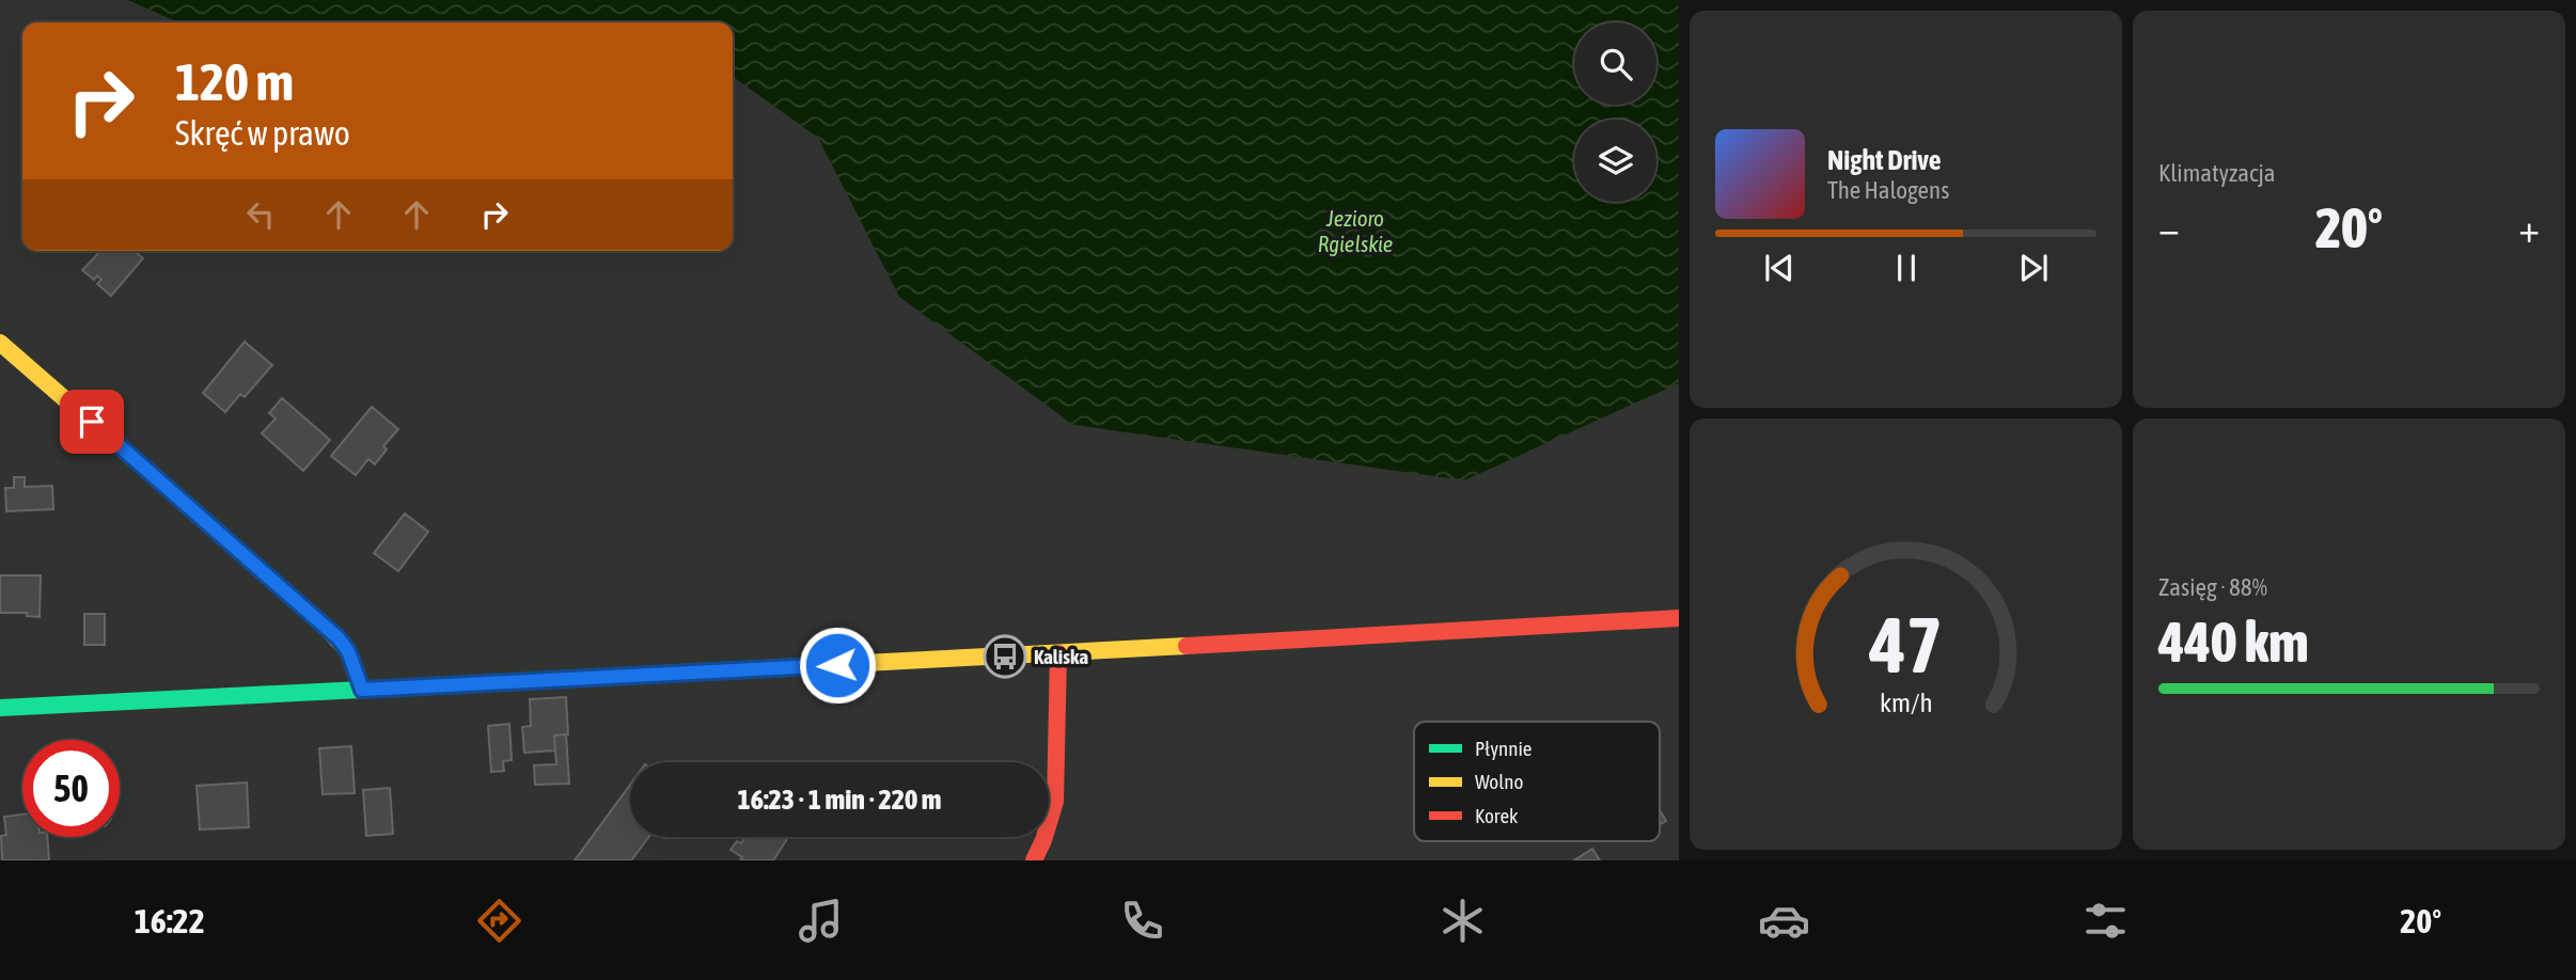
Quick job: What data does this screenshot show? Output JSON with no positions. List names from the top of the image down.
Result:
{
  "water": ["Jezioro Rgielskie"],
  "places": {
    "bus stop": ["Kaliska"]
  },
  "legend": ["Płynnie", "Wolno", "Korek"],
  "page": {
    "tile": [
      "Klimatyzacja",
      ["Zasięg · 88%", "440 km"]
    ],
    "turn": ["120 m", "Skręć w prawo"],
    "song": ["Night Drive", "The Halogens"],
    "heat": ["−", "20°", "+"],
    "limit": "50",
    "trip": "16:23 · 1 min · 220 m",
    "tabs": ["16:22", "20°"],
    "gauge": ["47", "km/h"]
  }
}
